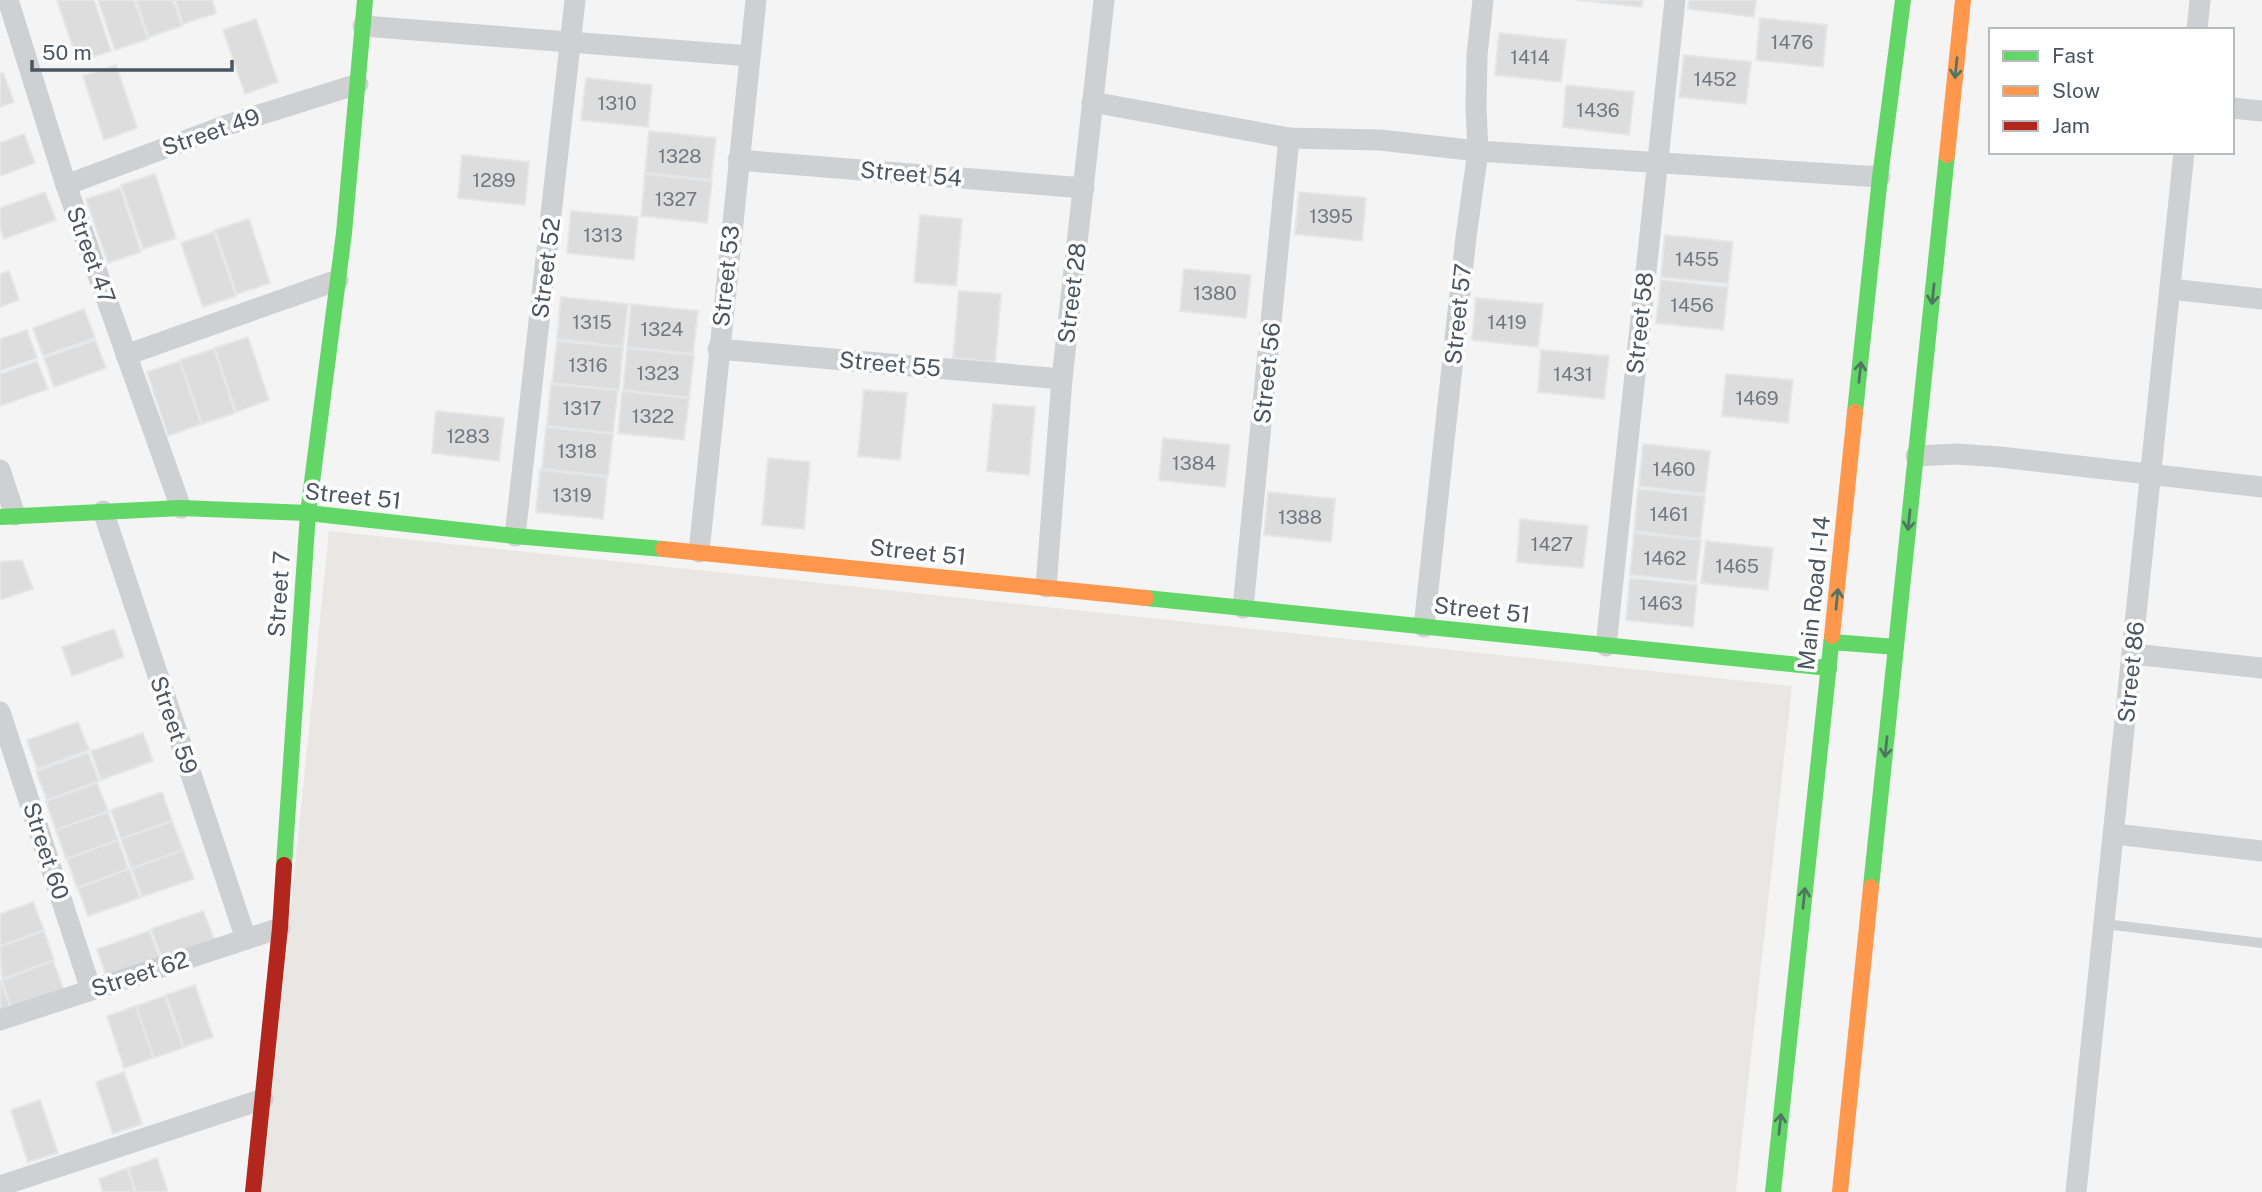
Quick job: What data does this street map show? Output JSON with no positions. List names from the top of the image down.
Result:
{
  "streets": {
    "street": [
      "Street 49",
      "Street 54",
      "Street 47",
      "Street 52",
      "Street 53",
      "Street 28",
      "Street 57",
      "Street 58",
      "Street 55",
      "Street 56",
      "Street 51",
      "Main Road I-14",
      "Street 7",
      "Street 86",
      "Street 59",
      "Street 60",
      "Street 62"
    ]
  },
  "crossings": [
    ["Street 49", "Street 47"],
    ["Street 49", "Street 7"],
    ["Street 54", "Street 53"],
    ["Street 54", "Street 28"],
    ["Street 47", "Street 51"],
    ["Street 52", "Street 51"],
    ["Street 53", "Street 55"],
    ["Street 53", "Street 51"],
    ["Street 28", "Street 55"],
    ["Street 28", "Street 51"],
    ["Street 57", "Street 51"],
    ["Street 58", "Street 51"],
    ["Street 56", "Street 51"],
    ["Street 51", "Main Road I-14"],
    ["Street 51", "Street 7"],
    ["Street 51", "Street 59"],
    ["Street 7", "Street 62"],
    ["Street 59", "Street 62"],
    ["Street 60", "Street 62"]
  ],
  "house_numbers": [
    "1476",
    "1414",
    "1452",
    "1310",
    "1436",
    "1328",
    "1289",
    "1327",
    "1395",
    "1313",
    "1455",
    "1380",
    "1456",
    "1315",
    "1419",
    "1324",
    "1316",
    "1323",
    "1431",
    "1469",
    "1317",
    "1322",
    "1283",
    "1318",
    "1384",
    "1460",
    "1319",
    "1461",
    "1388",
    "1427",
    "1462",
    "1465",
    "1463"
  ],
  "legend": ["Fast", "Slow", "Jam"],
  "scale_bar": "50 m"
}
